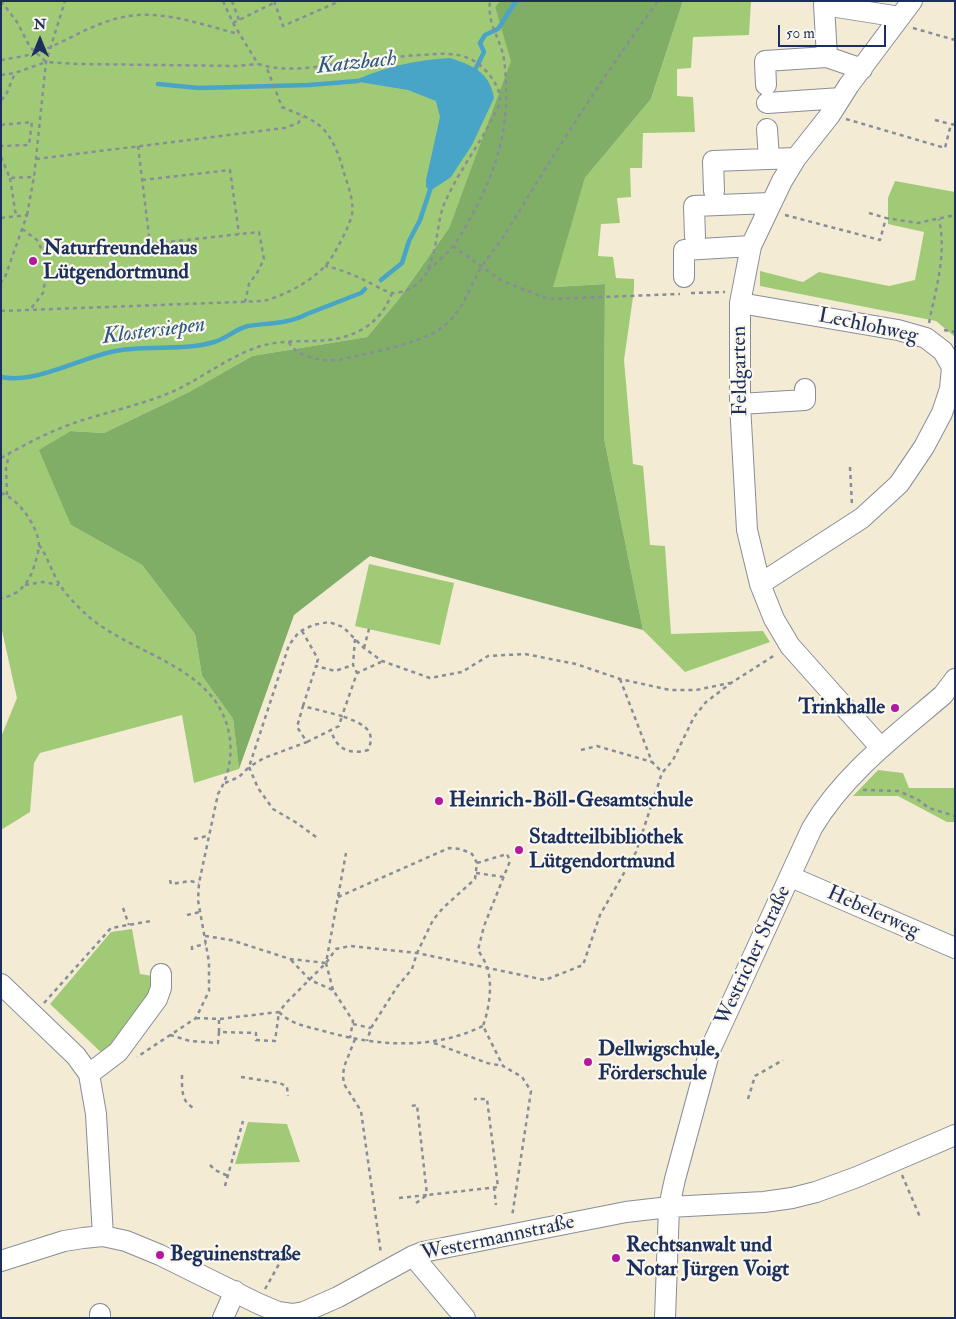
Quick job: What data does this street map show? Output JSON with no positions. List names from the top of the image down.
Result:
{
  "streets": {
    "street": [
      "Lechlohweg",
      "Feldgarten",
      "Hebelerweg",
      "Westricher Straße",
      "Westermannstraße"
    ]
  },
  "crossings": [
    ["Lechlohweg", "Feldgarten"],
    ["Feldgarten", "Westricher Straße"],
    ["Hebelerweg", "Westricher Straße"],
    ["Westricher Straße", "Westermannstraße"]
  ],
  "water": ["Katzbach", "Klostersiepen"],
  "places": [
    "Naturfreundehaus Lütgendortmund",
    "Trinkhalle",
    "Heinrich-Böll-Gesamtschule",
    "Stadtteilbibliothek Lütgendortmund",
    "Dellwigschule, Förderschule",
    "Beguinenstraße",
    "Rechtsanwalt und Notar Jürgen Voigt"
  ],
  "scale_bar": "50 m",
  "north": "top"
}
